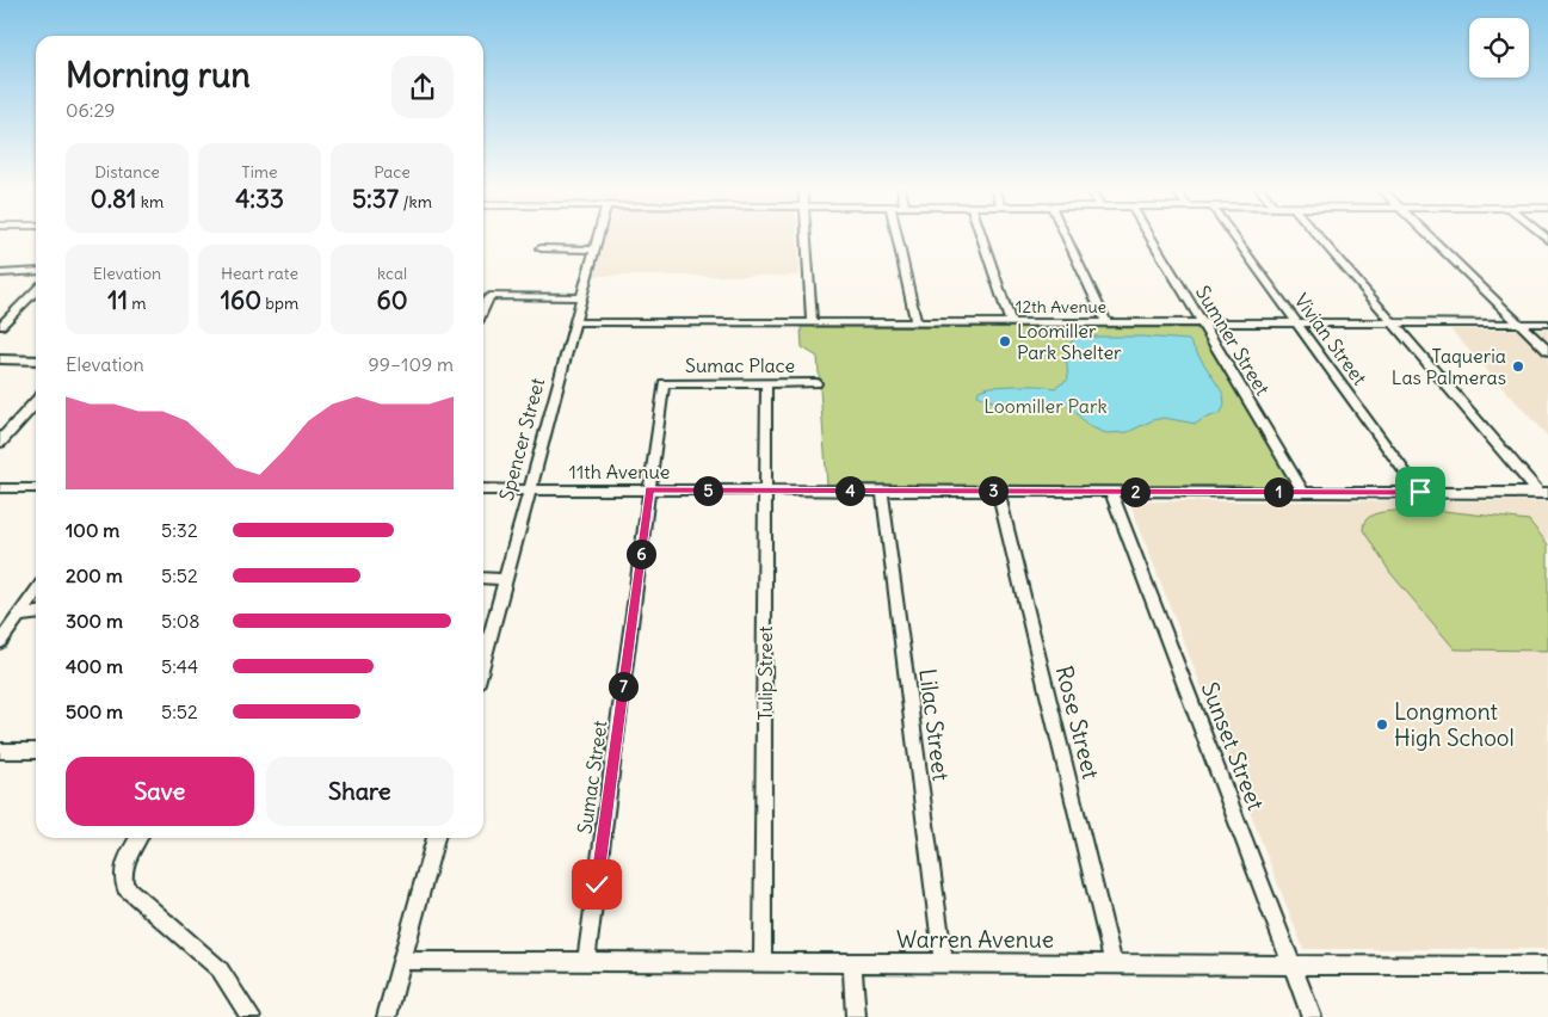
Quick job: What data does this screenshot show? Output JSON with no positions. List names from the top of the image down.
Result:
{
  "streets": {
    "street": [
      "12th Avenue",
      "Vivian Street",
      "Sumner Street",
      "Sumac Place",
      "Spencer Street",
      "11th Avenue",
      "Tulip Street",
      "Rose Street",
      "Lilac Street",
      "Sunset Street",
      "Sumac Street",
      "Warren Avenue"
    ]
  },
  "crossings": [
    ["12th Avenue", "Vivian Street"],
    ["12th Avenue", "Sumner Street"],
    ["12th Avenue", "Spencer Street"],
    ["Vivian Street", "11th Avenue"],
    ["Sumner Street", "11th Avenue"],
    ["Sumac Place", "Tulip Street"],
    ["Sumac Place", "Sumac Street"],
    ["Spencer Street", "11th Avenue"],
    ["11th Avenue", "Tulip Street"],
    ["11th Avenue", "Rose Street"],
    ["11th Avenue", "Lilac Street"],
    ["11th Avenue", "Sunset Street"],
    ["11th Avenue", "Sumac Street"],
    ["Tulip Street", "Warren Avenue"],
    ["Rose Street", "Warren Avenue"],
    ["Lilac Street", "Warren Avenue"],
    ["Sunset Street", "Warren Avenue"],
    ["Sumac Street", "Warren Avenue"]
  ],
  "parks": ["Loomiller Park"],
  "places": ["Loomiller Park Shelter", "Taqueria Las Palmeras", "Longmont High School"],
  "page": {
    "heading": ["Morning run", "06:29"],
    "stats": [
      ["Distance", "0.81 km"],
      ["Time", "4:33"],
      ["Pace", "5:37 /km"],
      ["Elevation", "11 m"],
      ["Heart rate", "160 bpm"],
      ["kcal", "60"]
    ],
    "chart": ["Elevation", "99–109 m"],
    "pins": [
      "3",
      "4",
      "5",
      "1",
      "2",
      "6",
      "7"
    ],
    "list": [
      {
        "name": "100 m",
        "note": "5:32"
      },
      {
        "name": "200 m",
        "note": "5:52"
      },
      {
        "name": "300 m",
        "note": "5:08"
      },
      {
        "name": "400 m",
        "note": "5:44"
      },
      {
        "name": "500 m",
        "note": "5:52"
      }
    ],
    "buttons": ["Save", "Share"]
  }
}
